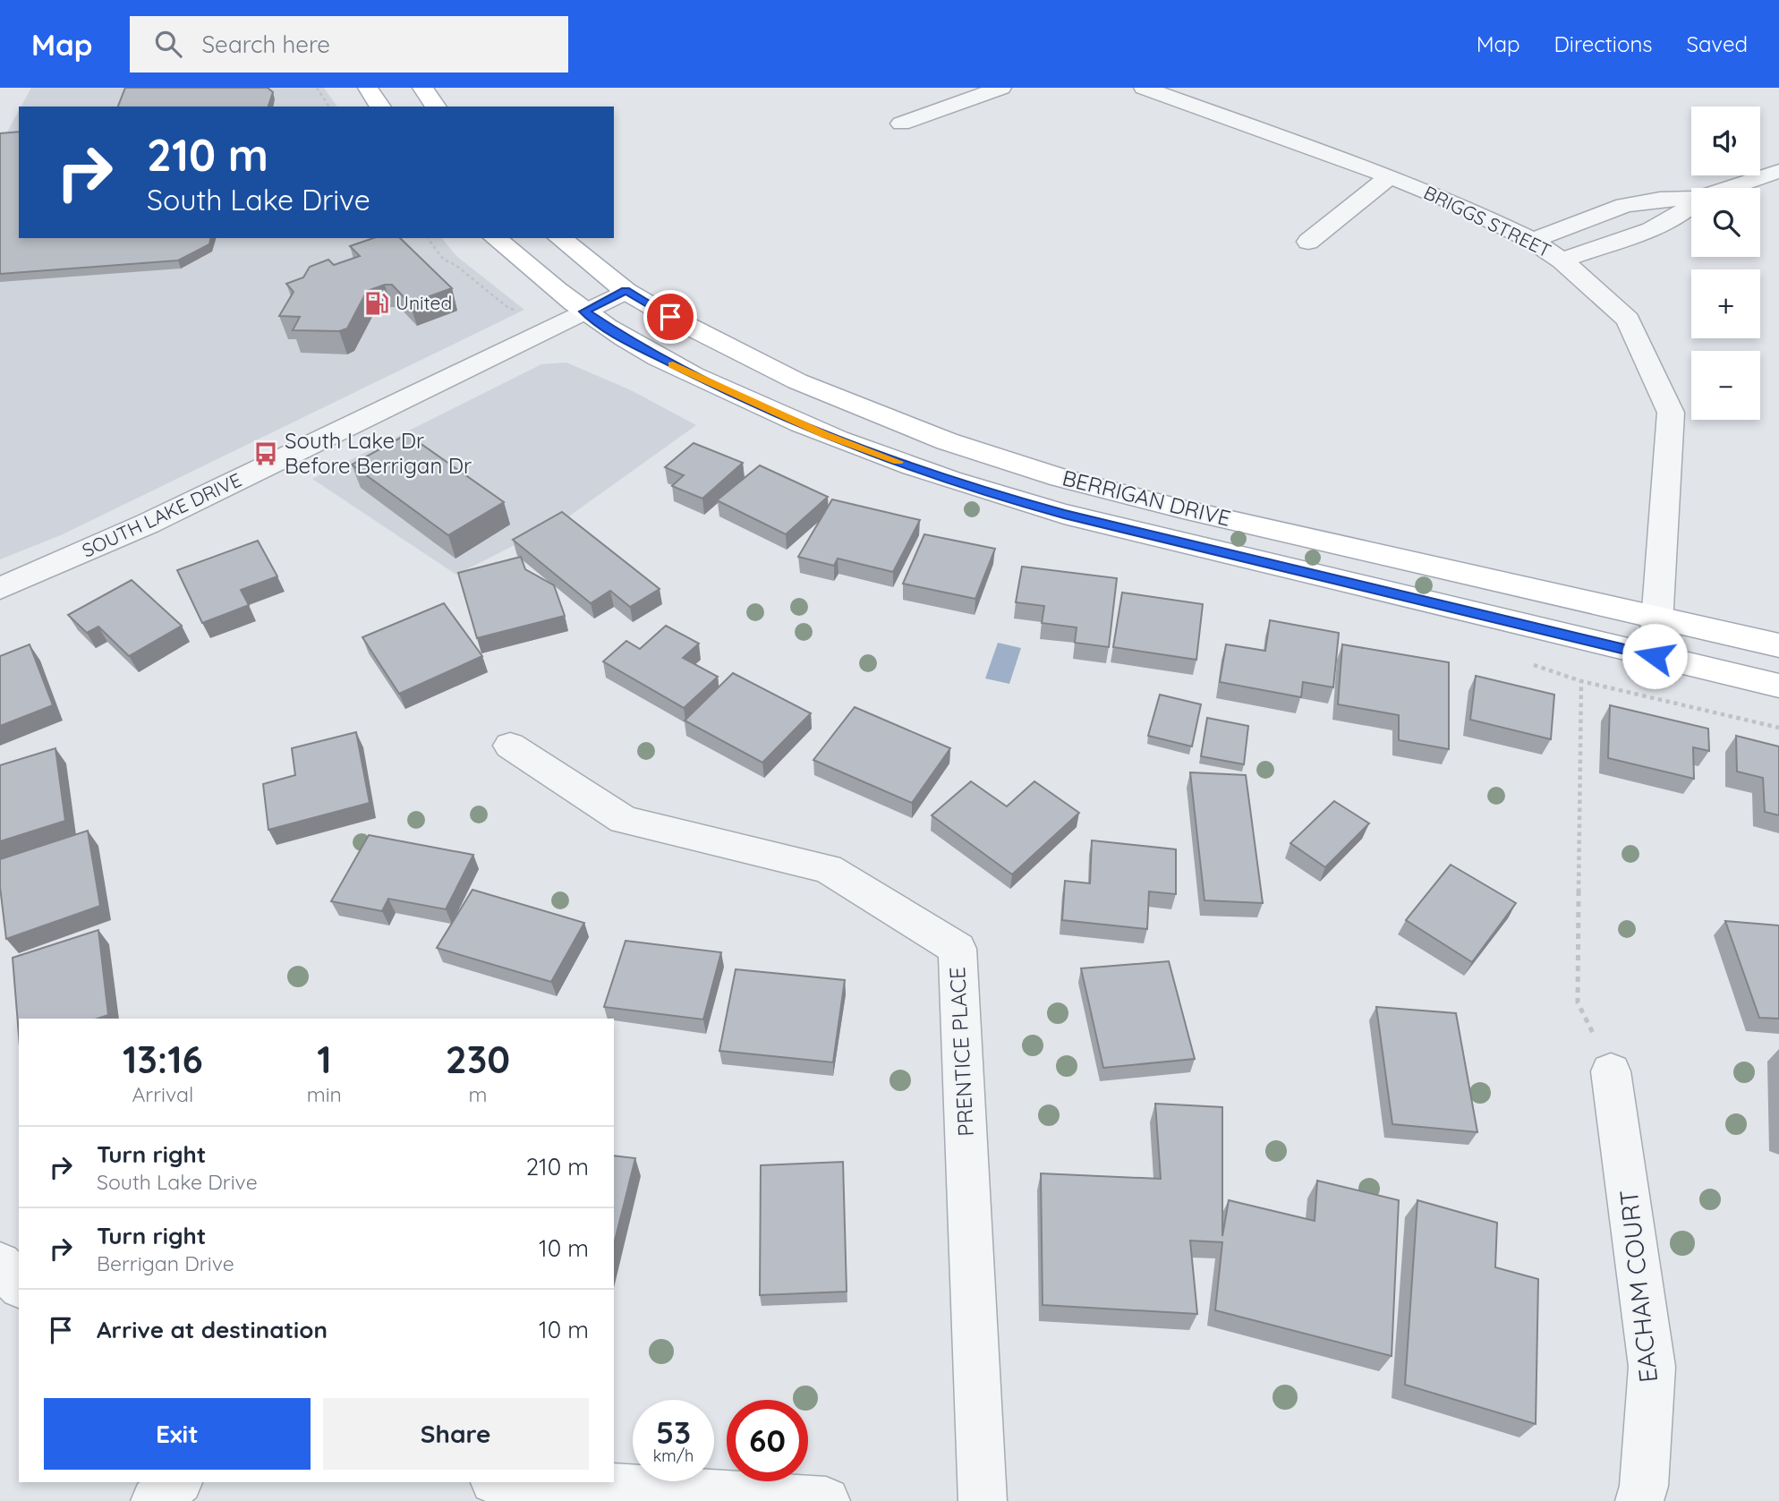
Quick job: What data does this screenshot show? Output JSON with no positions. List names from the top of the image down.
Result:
{
  "streets": {
    "main road": ["BERRIGAN DRIVE"],
    "street": [
      "BRIGGS STREET",
      "SOUTH LAKE DRIVE",
      "PRENTICE PLACE",
      "EACHAM COURT"
    ]
  },
  "crossings": [
    ["BRIGGS STREET", "BERRIGAN DRIVE"],
    ["BERRIGAN DRIVE", "SOUTH LAKE DRIVE"]
  ],
  "places": {
    "fuel station": ["United"],
    "bus stop": ["South Lake Dr Before Berrigan Dr"]
  },
  "page": {
    "header": "Map",
    "search": "Search here",
    "nav": ["Map", "Directions", "Saved"],
    "map_buttons": ["+", "−"],
    "turn": ["210 m", "South Lake Drive"],
    "eta": [
      "13:16",
      "Arrival",
      "1",
      "min",
      "230",
      "m"
    ],
    "list": [
      {
        "name": "Turn right",
        "note": "South Lake Drive",
        "value": "210 m"
      },
      {
        "name": "Turn right",
        "note": "Berrigan Drive",
        "value": "10 m"
      },
      {
        "name": "Arrive at destination",
        "value": "10 m"
      }
    ],
    "buttons": ["Exit", "Share"],
    "speed": "53 km/h",
    "limit": "60"
  }
}
